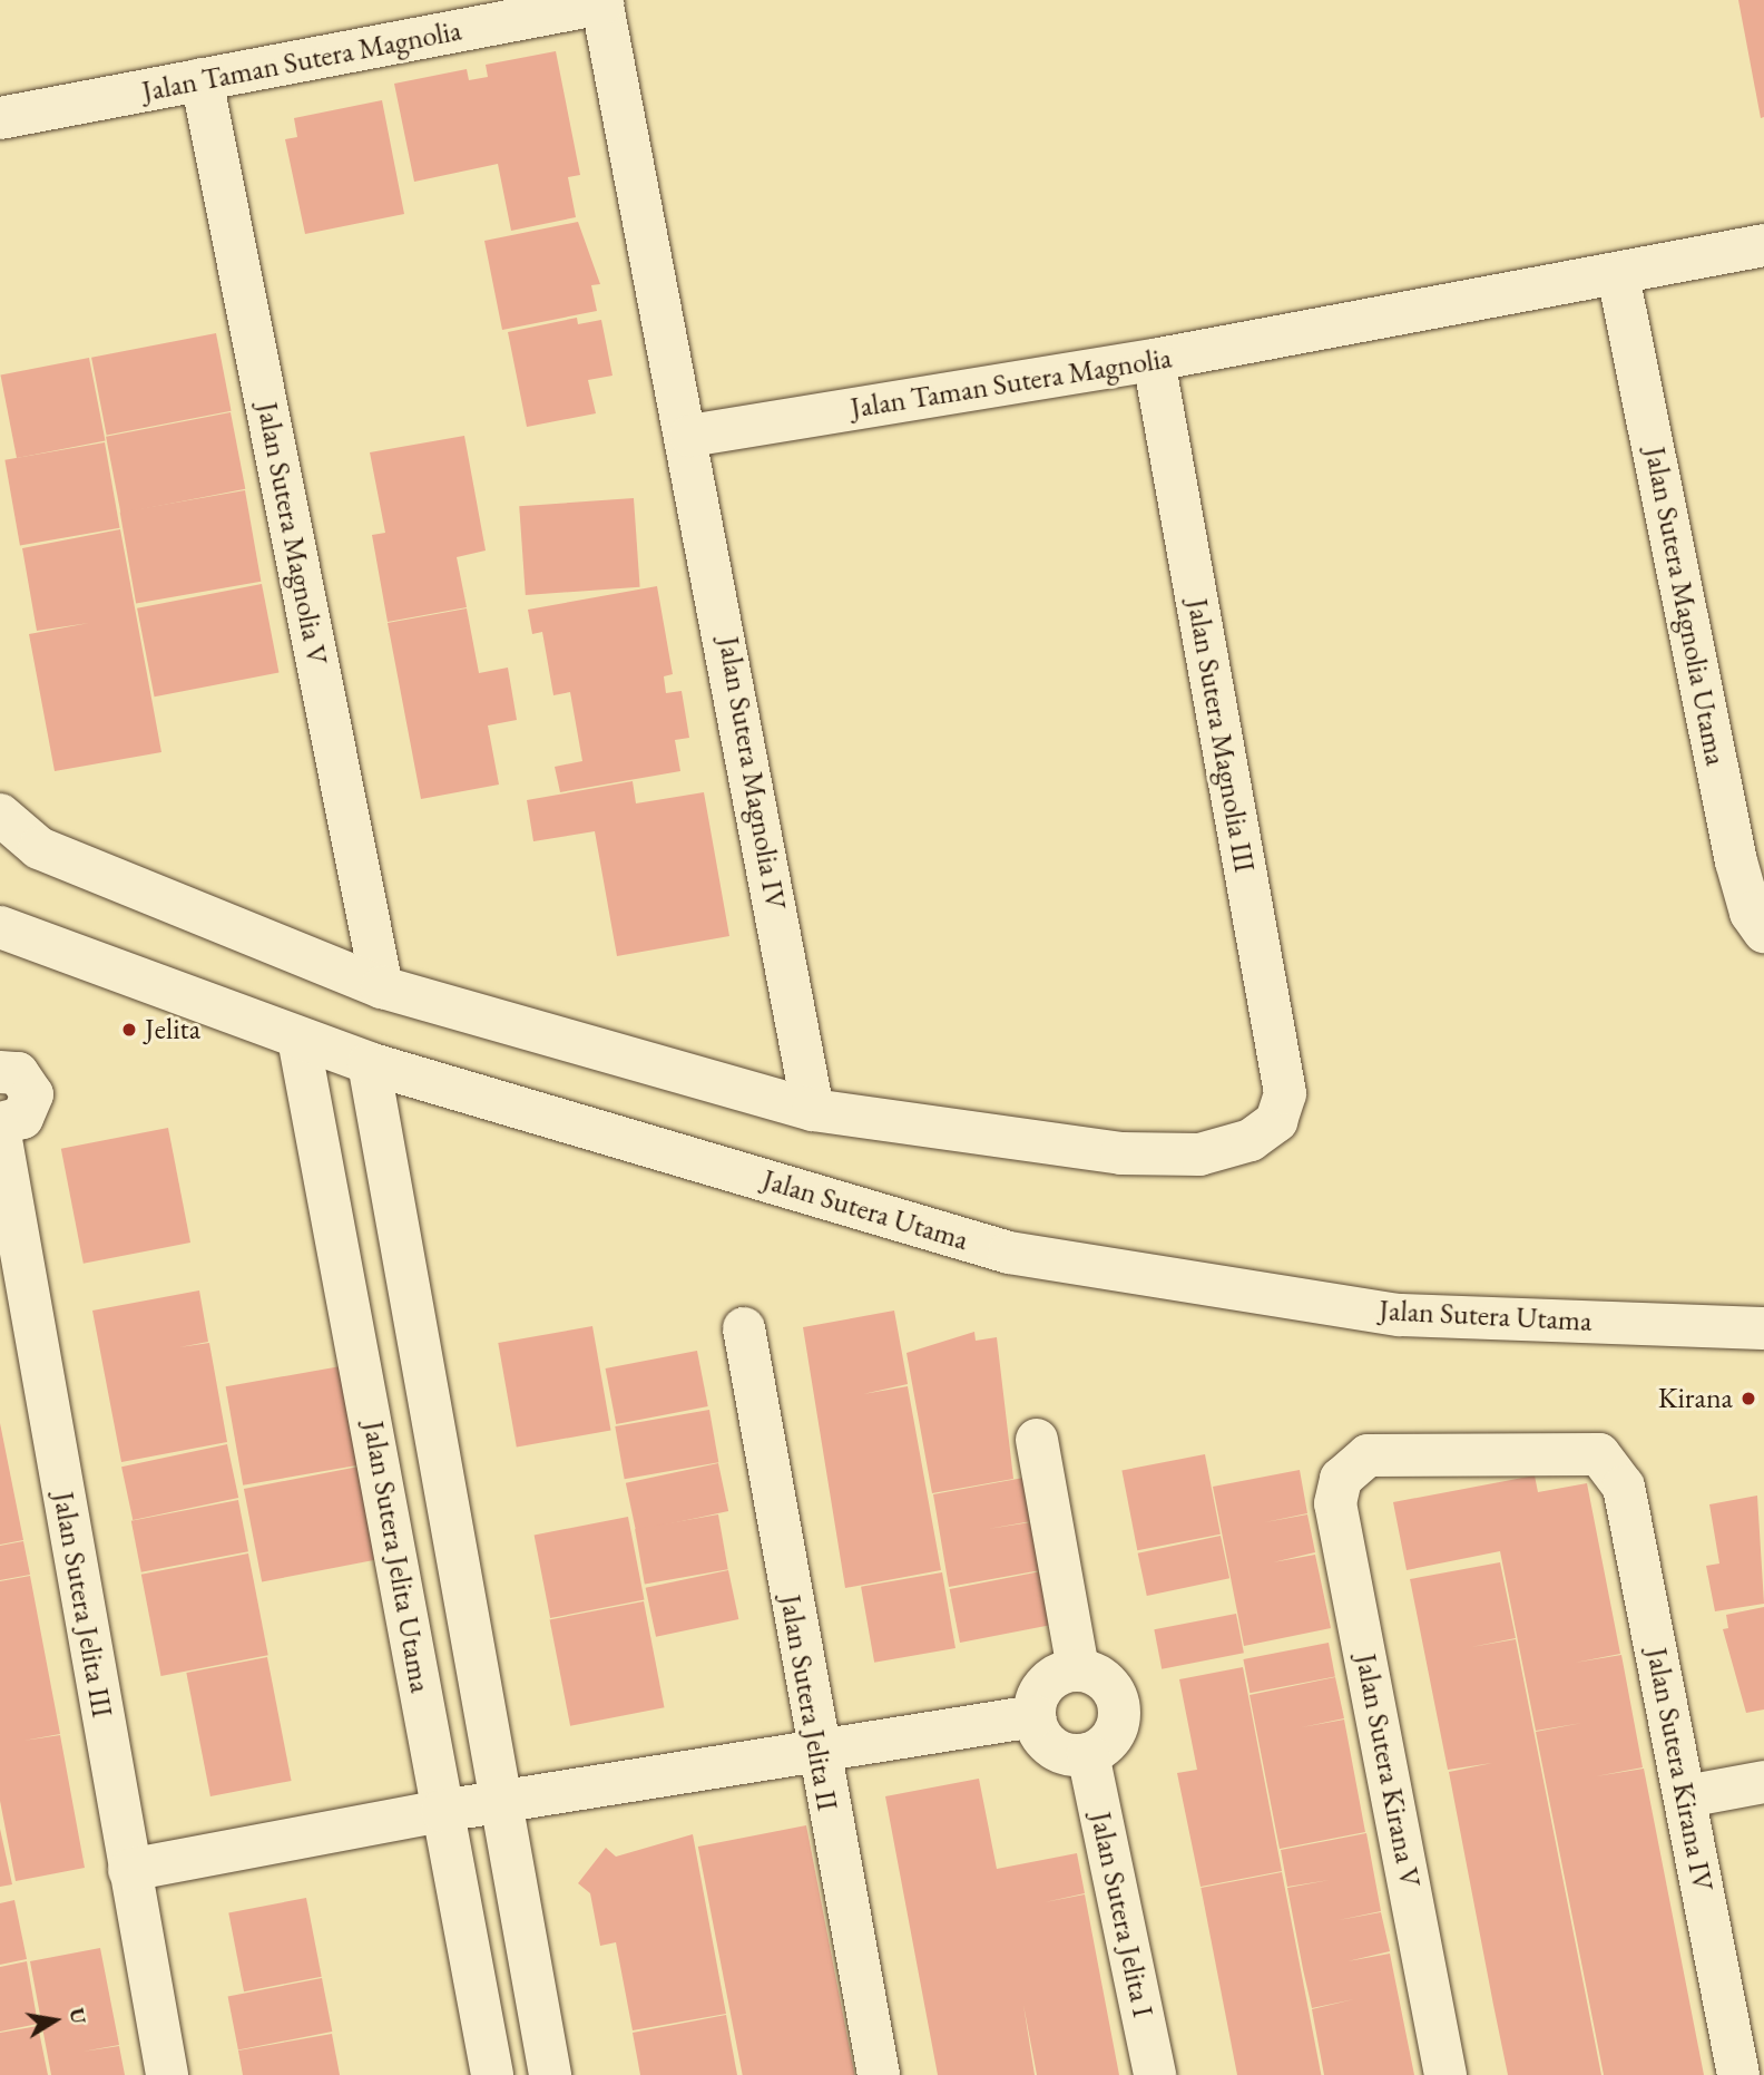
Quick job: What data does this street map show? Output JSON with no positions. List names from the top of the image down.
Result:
{
  "streets": {
    "street": [
      "Jalan Taman Sutera Magnolia",
      "Jalan Sutera Magnolia V",
      "Jalan Sutera Magnolia Utama",
      "Jalan Sutera Magnolia III",
      "Jalan Sutera Magnolia IV",
      "Jalan Sutera Utama",
      "Jalan Sutera Jelita Utama",
      "Jalan Sutera Jelita III",
      "Jalan Sutera Jelita II",
      "Jalan Sutera Kirana IV",
      "Jalan Sutera Kirana V",
      "Jalan Sutera Jelita I"
    ]
  },
  "crossings": [
    ["Jalan Taman Sutera Magnolia", "Jalan Sutera Magnolia V"],
    ["Jalan Taman Sutera Magnolia", "Jalan Sutera Magnolia Utama"],
    ["Jalan Taman Sutera Magnolia", "Jalan Sutera Magnolia III"],
    ["Jalan Taman Sutera Magnolia", "Jalan Sutera Magnolia IV"],
    ["Jalan Sutera Magnolia III", "Jalan Sutera Magnolia IV"],
    ["Jalan Sutera Utama", "Jalan Sutera Jelita Utama"],
    ["Jalan Sutera Kirana IV", "Jalan Sutera Kirana V"]
  ],
  "places": ["Jelita", "Kirana"],
  "north": "right"
}
